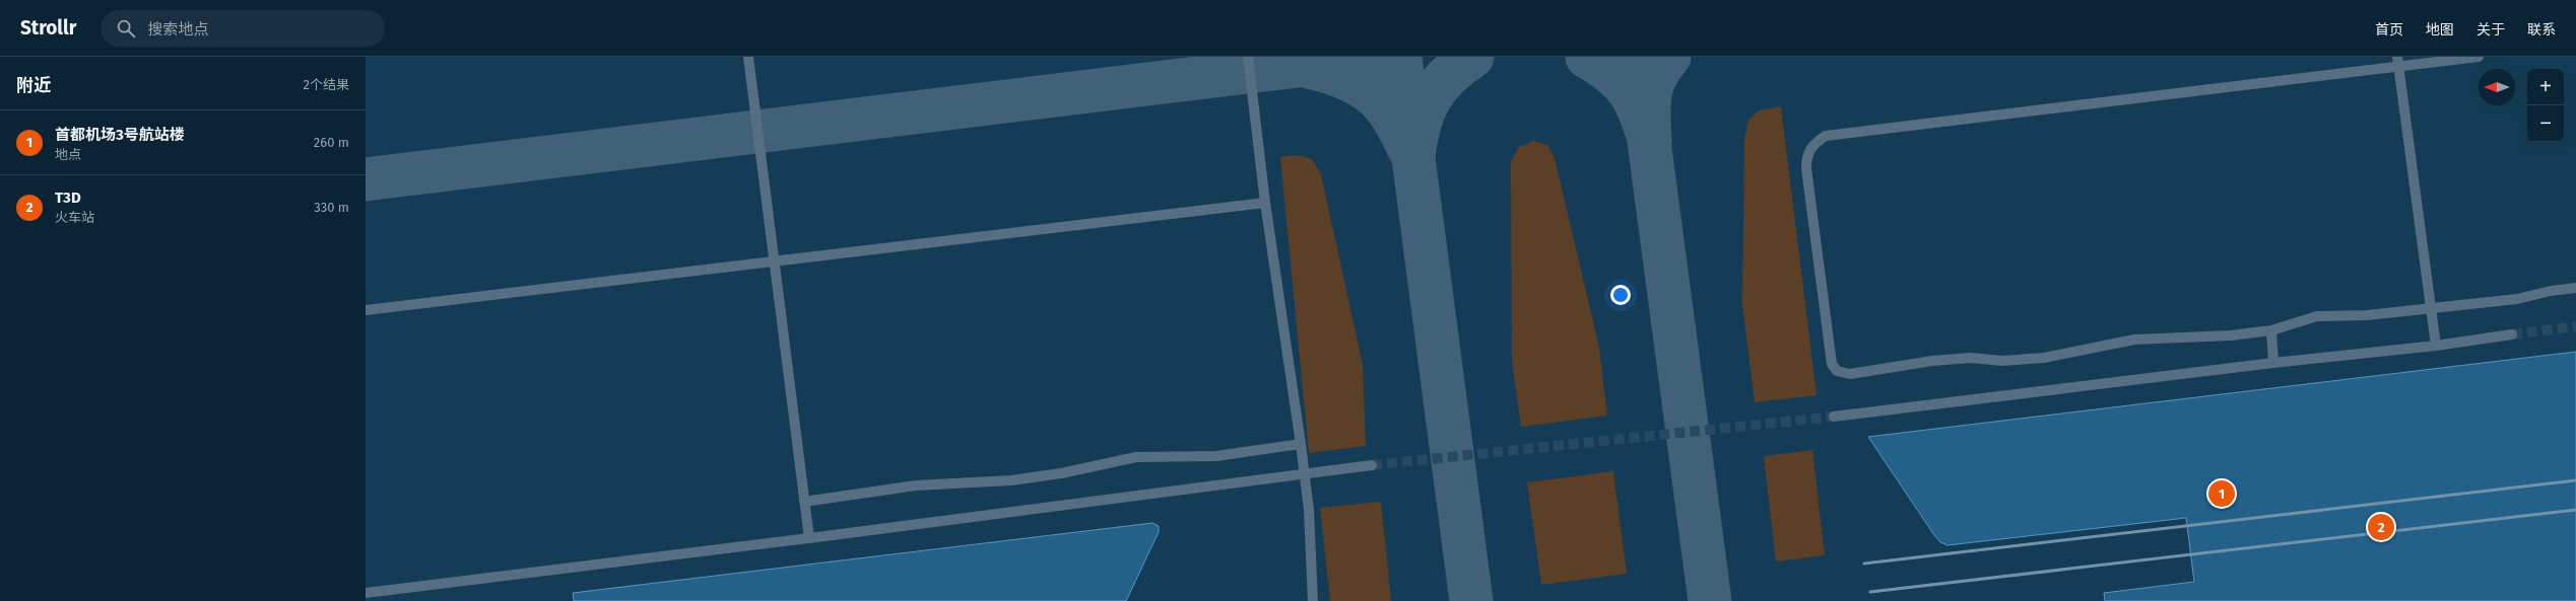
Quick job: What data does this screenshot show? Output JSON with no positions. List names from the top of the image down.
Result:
{
  "north": "left",
  "page": {
    "header": "Strollr",
    "search": "搜索地点",
    "nav": [
      "首页",
      "地图",
      "关于",
      "联系"
    ],
    "heading": ["附近", "2个结果"],
    "map_buttons": ["+", "−"],
    "list": [
      {
        "mark": "1",
        "name": "首都机场3号航站楼",
        "note": "地点",
        "value": "260 m"
      },
      {
        "mark": "2",
        "name": "T3D",
        "note": "火车站",
        "value": "330 m"
      }
    ],
    "pins": ["1", "2"]
  }
}
